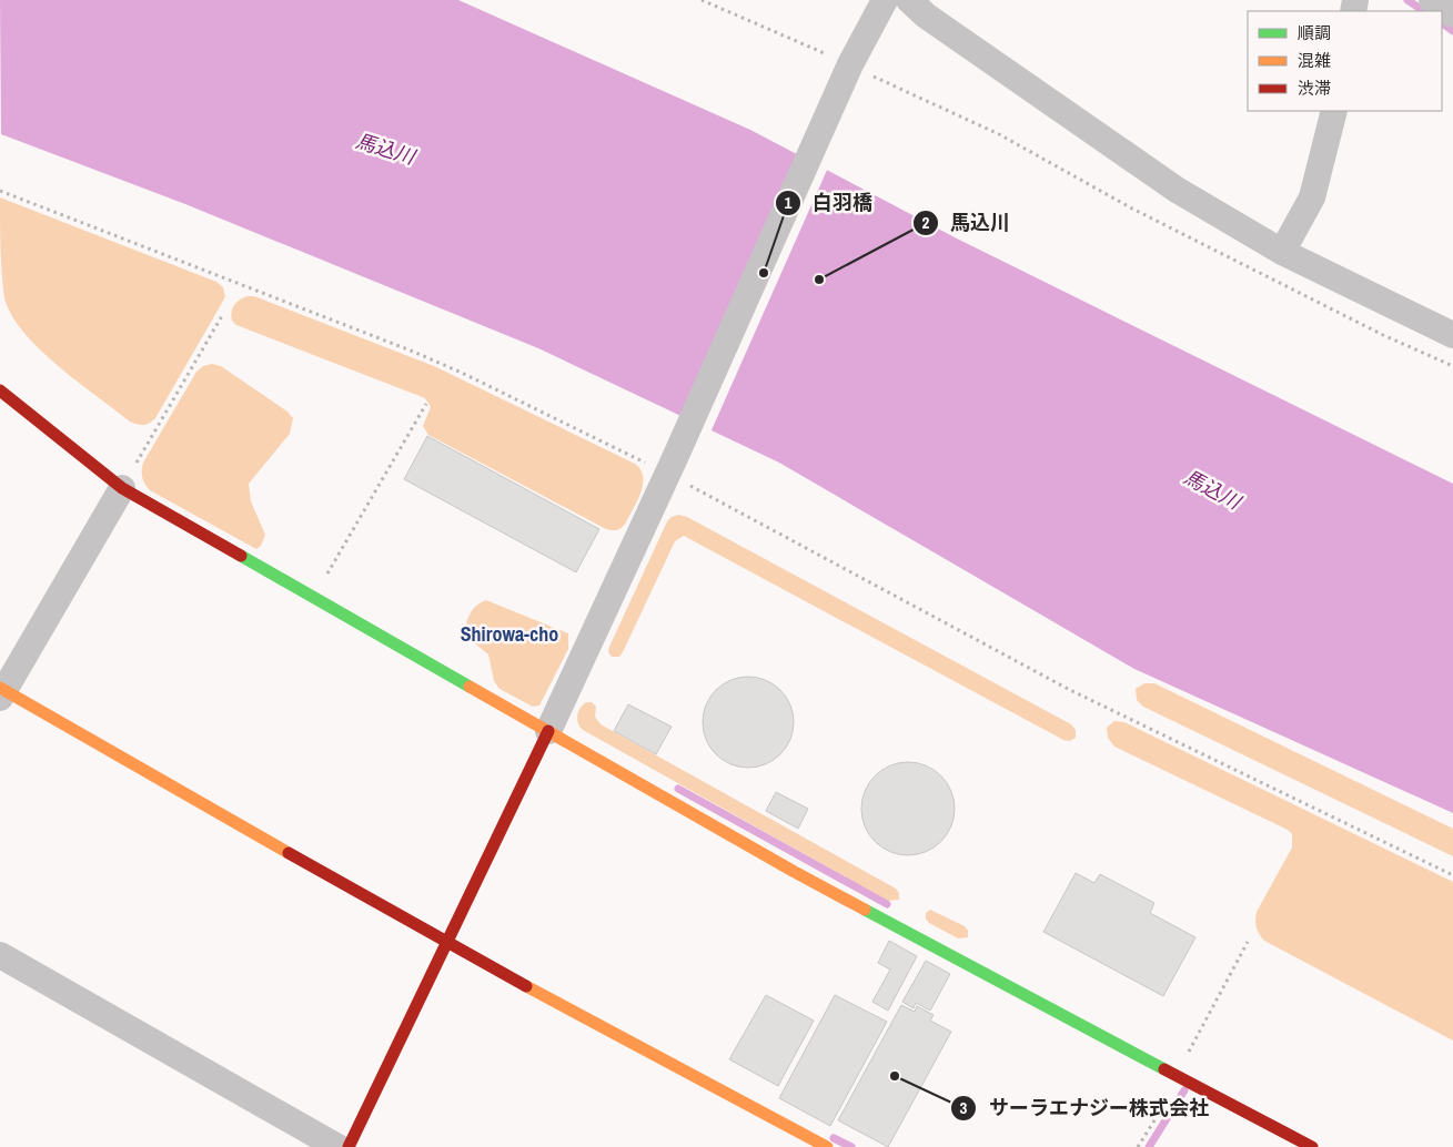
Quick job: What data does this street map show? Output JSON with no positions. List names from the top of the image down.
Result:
{
  "districts": ["Shirowa-cho"],
  "water": ["馬込川"],
  "places": ["白羽橋", "馬込川", "サーラエナジー株式会社"],
  "legend": ["順調", "混雑", "渋滞"]
}
